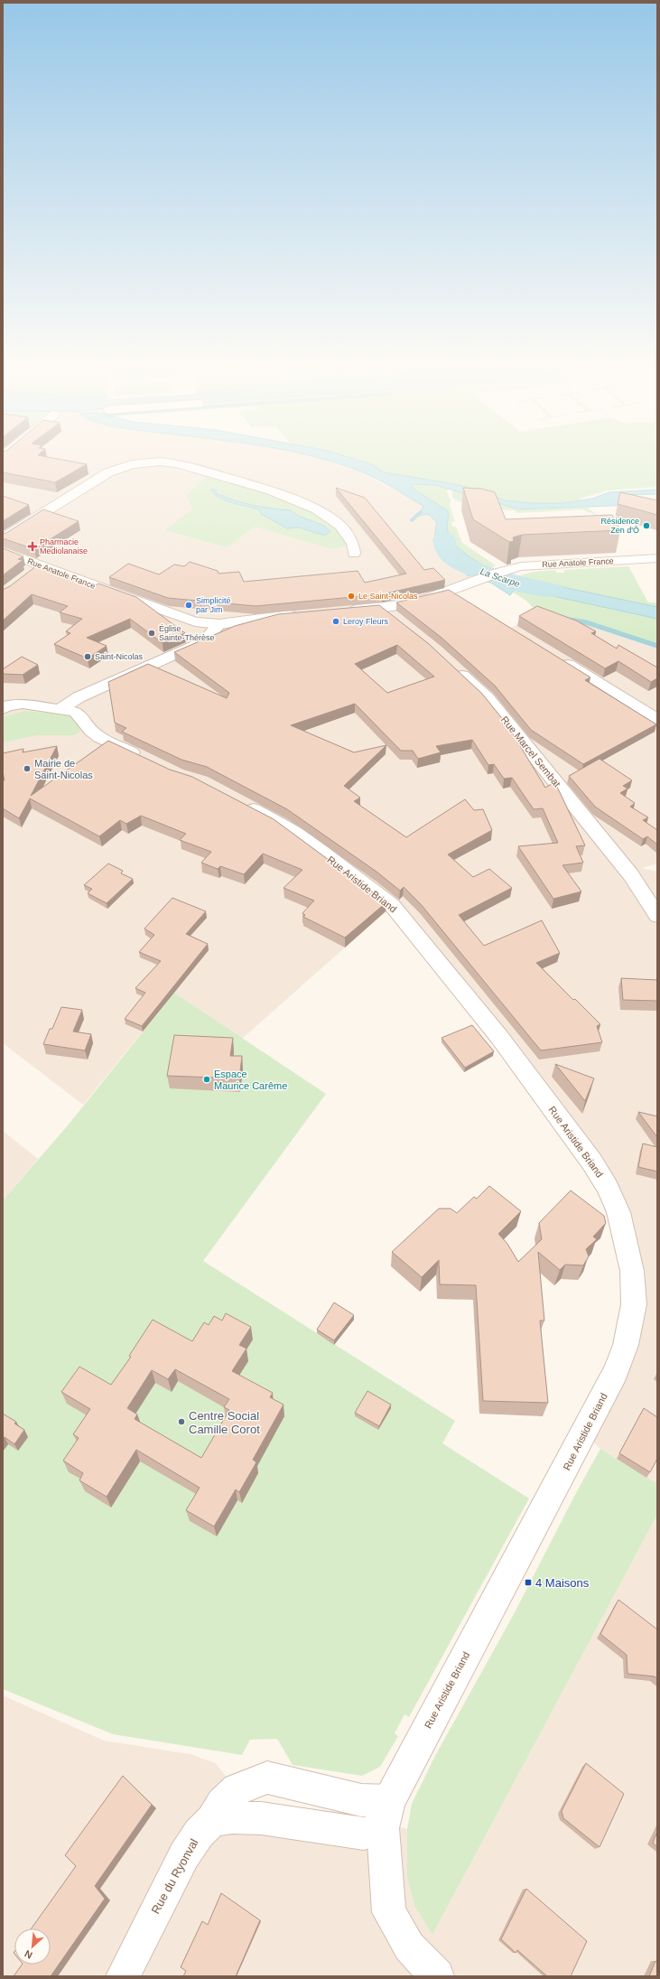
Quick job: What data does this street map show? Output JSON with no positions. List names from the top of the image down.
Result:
{
  "streets": {
    "street": [
      "Rue Anatole France",
      "Rue Marcel Sembat",
      "Rue Aristide Briand",
      "Rue du Ryonval"
    ]
  },
  "crossings": [
    ["Rue Aristide Briand", "Rue du Ryonval"]
  ],
  "water": ["La Scarpe"],
  "places": {
    "other": [
      "Résidence Zen d'Ô",
      "Le Saint-Nicolas",
      "Simplicité par Jim",
      "Leroy Fleurs",
      "Église Sainte-Thérèse",
      "Saint-Nicolas",
      "Mairie de Saint-Nicolas",
      "Espace Maurice Carême",
      "Centre Social Camille Corot"
    ],
    "health": ["Pharmacie Mediolanaise"],
    "transit": ["4 Maisons"]
  },
  "north": "bottom left"
}
